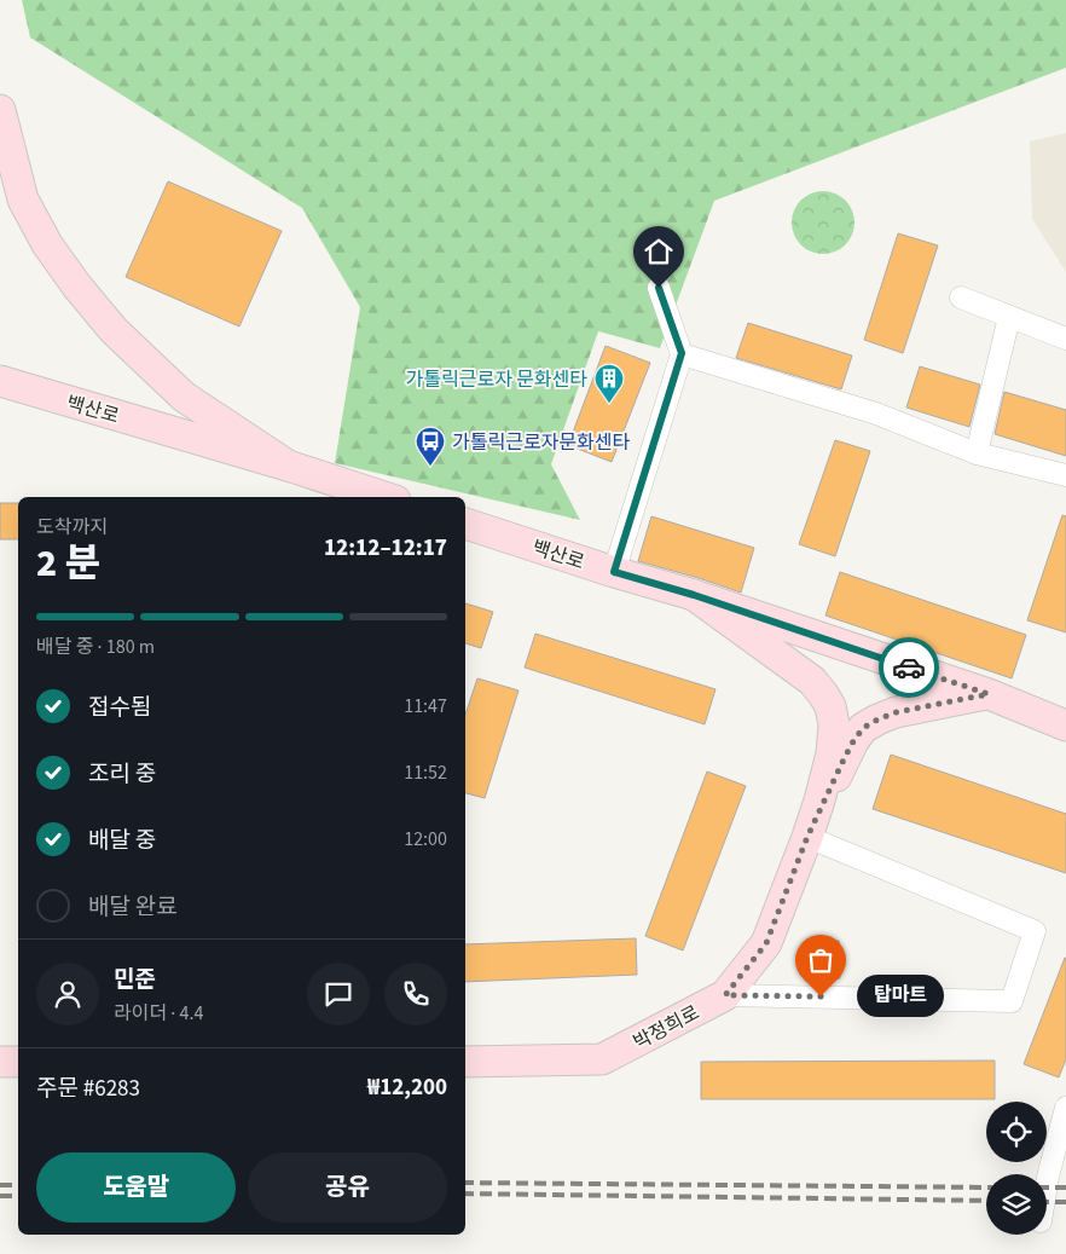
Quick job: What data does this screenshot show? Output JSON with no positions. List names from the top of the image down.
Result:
{
  "streets": {
    "street": ["백산로", "박정희로"]
  },
  "places": {
    "building": ["가톨릭근로자 문화센타"],
    "bus stop": ["가톨릭근로자문화센타"],
    "other": ["탑마트"]
  },
  "page": {
    "heading": ["2 분", "도착까지", "12:12–12:17"],
    "panel": [
      "민준",
      "라이더 · 4.4",
      "주문 #6283",
      "₩12,200"
    ],
    "bar": "배달 중 · 180 m",
    "list": [
      ["접수됨", "11:47"],
      ["조리 중", "11:52"],
      ["배달 중", "12:00"],
      "배달 완료"
    ],
    "bubble": "탑마트",
    "buttons": ["도움말", "공유"]
  }
}
